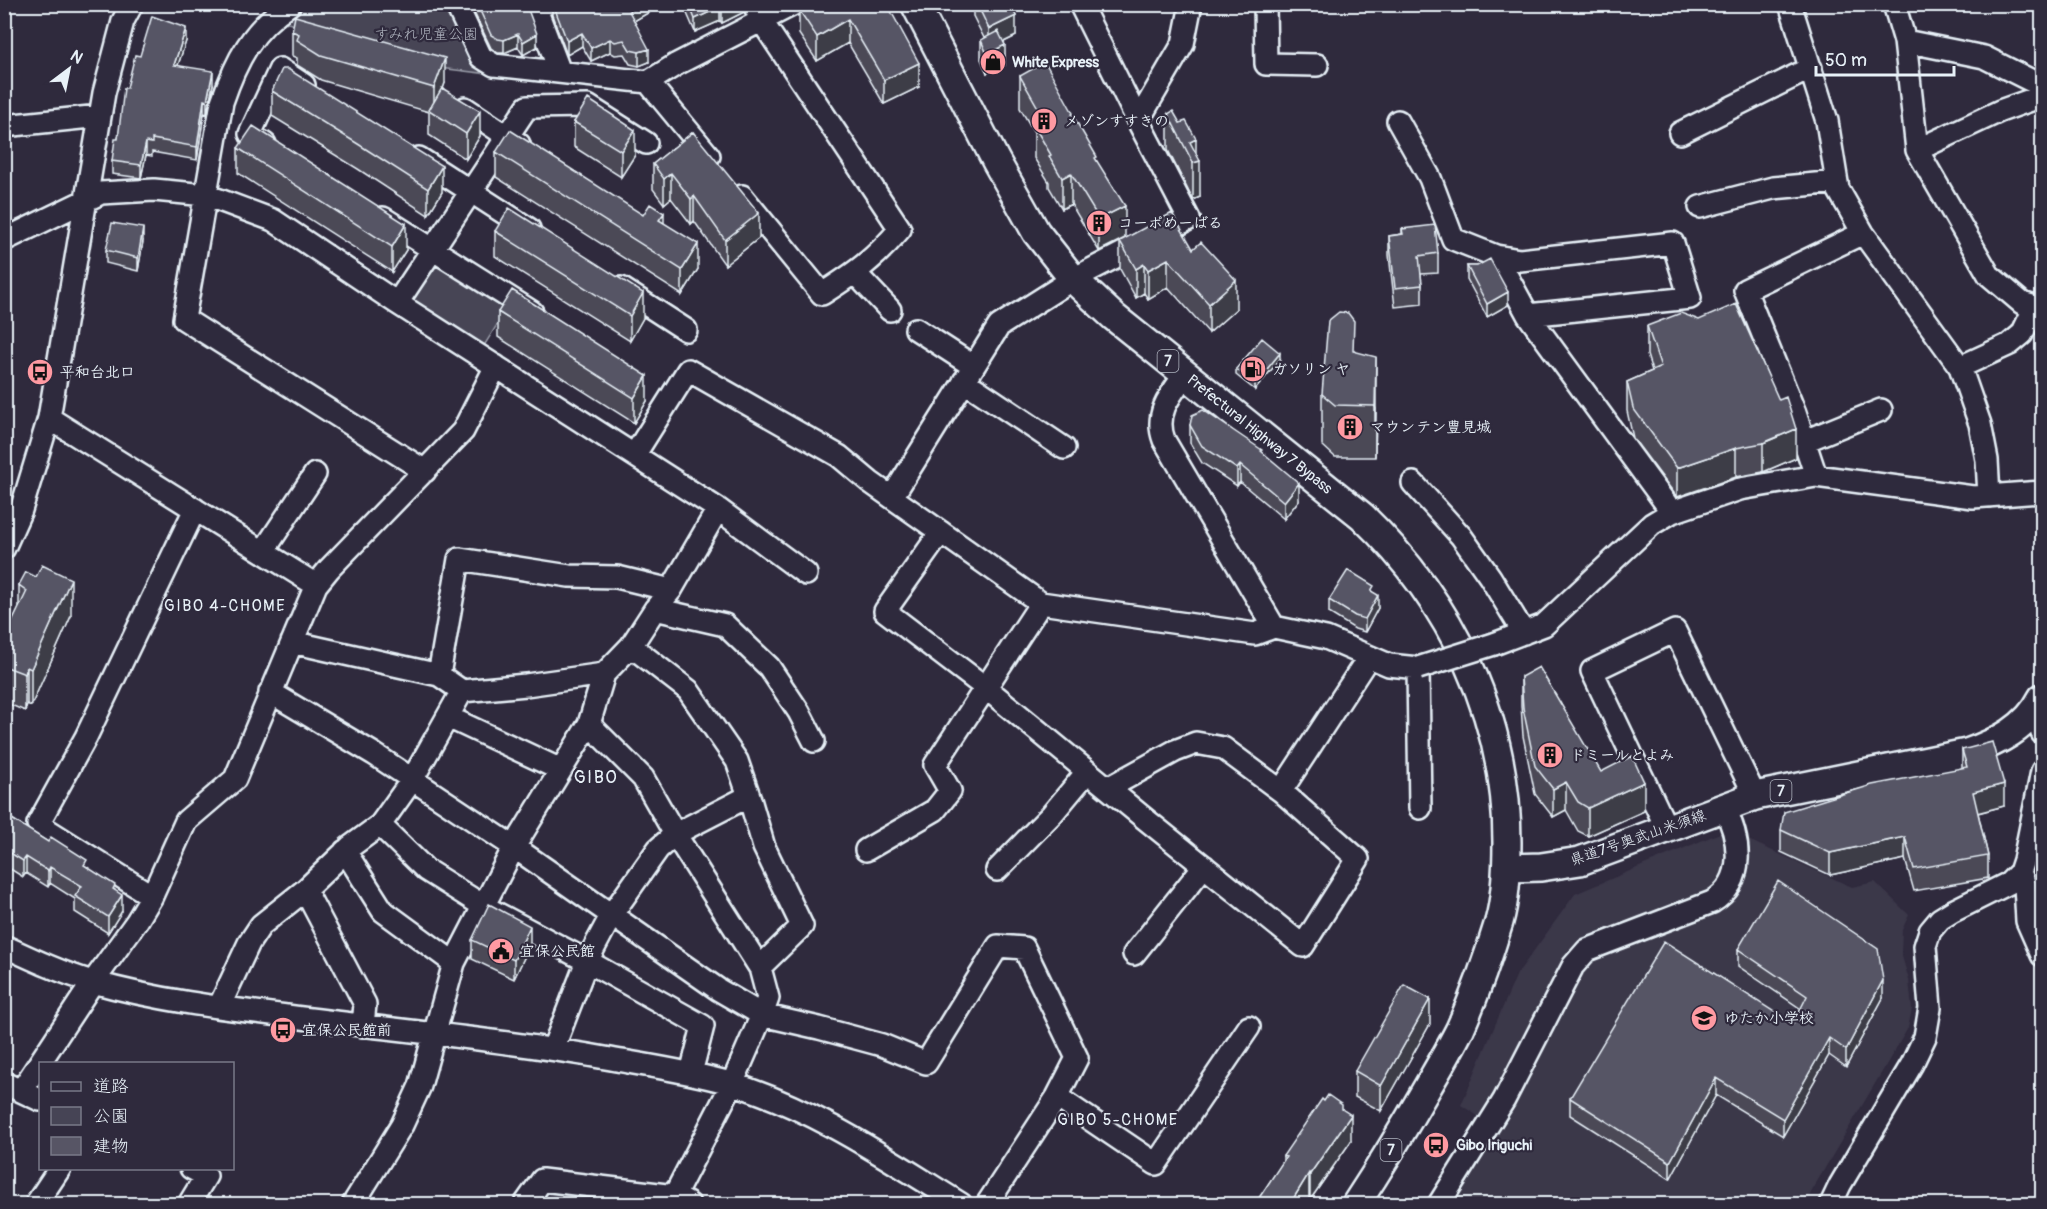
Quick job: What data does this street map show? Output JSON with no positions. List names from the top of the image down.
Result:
{
  "streets": {
    "main road": ["7", "Prefectural Highway 7 Bypass", "県道7号奥武山米須線"]
  },
  "crossings": [
    ["7", "Prefectural Highway 7 Bypass"],
    ["7", "県道7号奥武山米須線"],
    ["Prefectural Highway 7 Bypass", "県道7号奥武山米須線"]
  ],
  "districts": ["GIBO 4-CHOME", "GIBO", "GIBO 5-CHOME"],
  "parks": ["すみれ児童公園"],
  "places": {
    "shop": ["White Express"],
    "building": [
      "メゾンすすきの",
      "コーポめーばる",
      "マウンテン豊見城",
      "ドミールとよみ"
    ],
    "fuel station": ["ガソリン ヤ"],
    "bus stop": ["平和台北口", "宜保公民館前", "Gibo Iriguchi"],
    "public building": ["宜保公民館"],
    "school or university": ["ゆたか小学校"]
  },
  "legend": ["道路", "公園", "建物"],
  "scale_bar": "50 m",
  "north": "top right"
}
